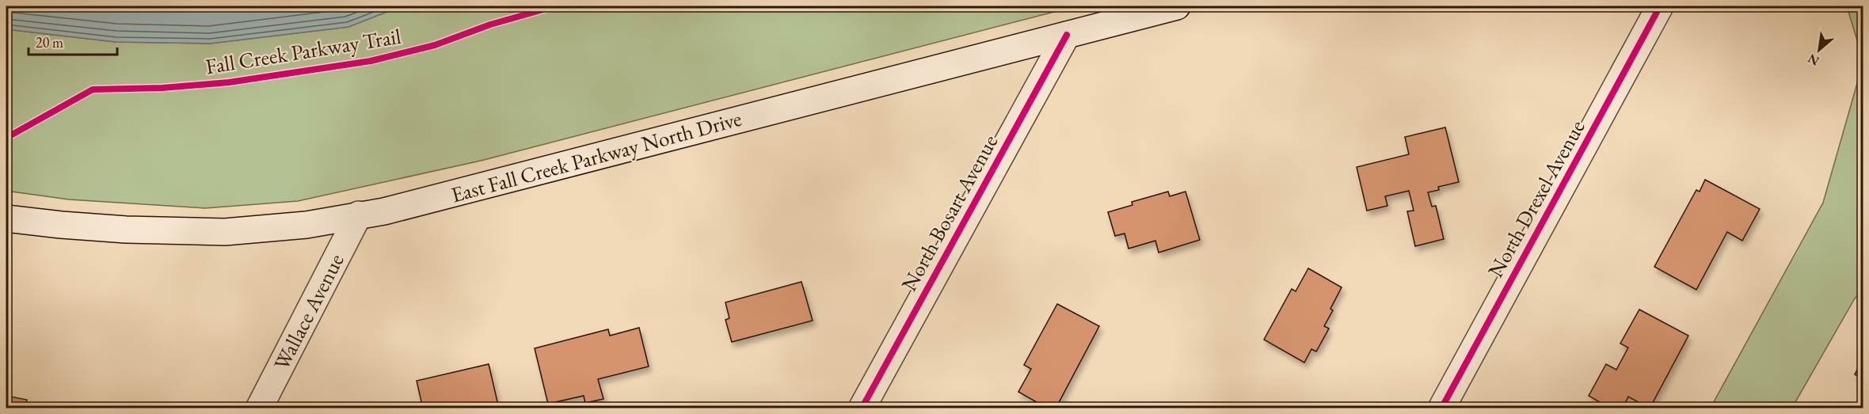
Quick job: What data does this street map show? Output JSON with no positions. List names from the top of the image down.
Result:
{
  "streets": {
    "main road": [
      "East Fall Creek Parkway North Drive",
      "North Drexel Avenue",
      "North Bosart Avenue",
      "Wallace Avenue"
    ],
    "cycle path": ["Fall Creek Parkway Trail"]
  },
  "crossings": [
    ["East Fall Creek Parkway North Drive", "North Bosart Avenue"],
    ["East Fall Creek Parkway North Drive", "Wallace Avenue"]
  ],
  "scale_bar": "20 m",
  "north": "bottom left"
}
